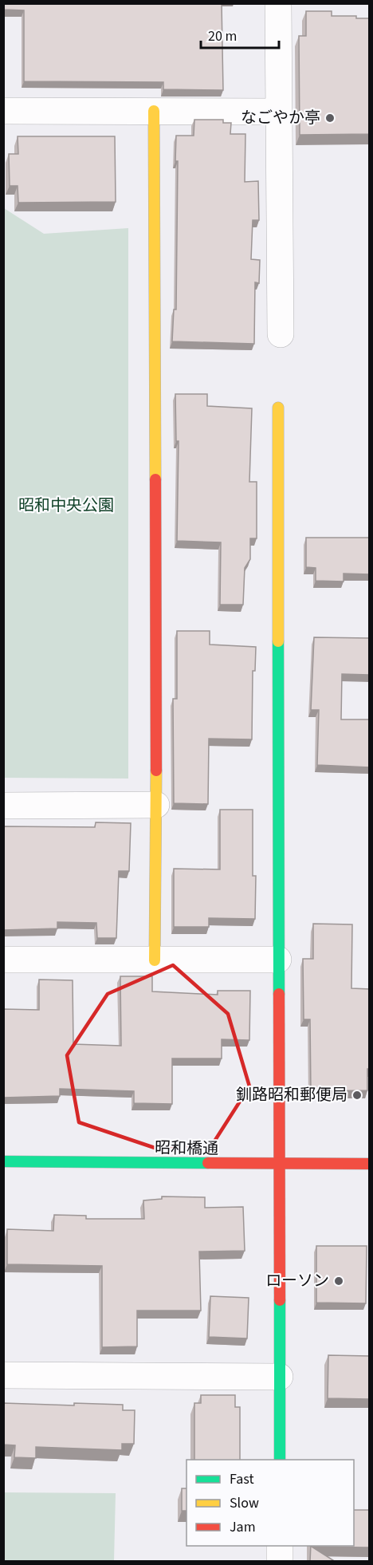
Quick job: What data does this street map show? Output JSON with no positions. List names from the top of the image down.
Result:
{
  "streets": {
    "street": ["昭和橋通"]
  },
  "parks": ["昭和中央公園"],
  "places": ["なごやか亭", "釧路昭和郵便局", "ローソン"],
  "legend": ["Fast", "Slow", "Jam"],
  "scale_bar": "20 m"
}
